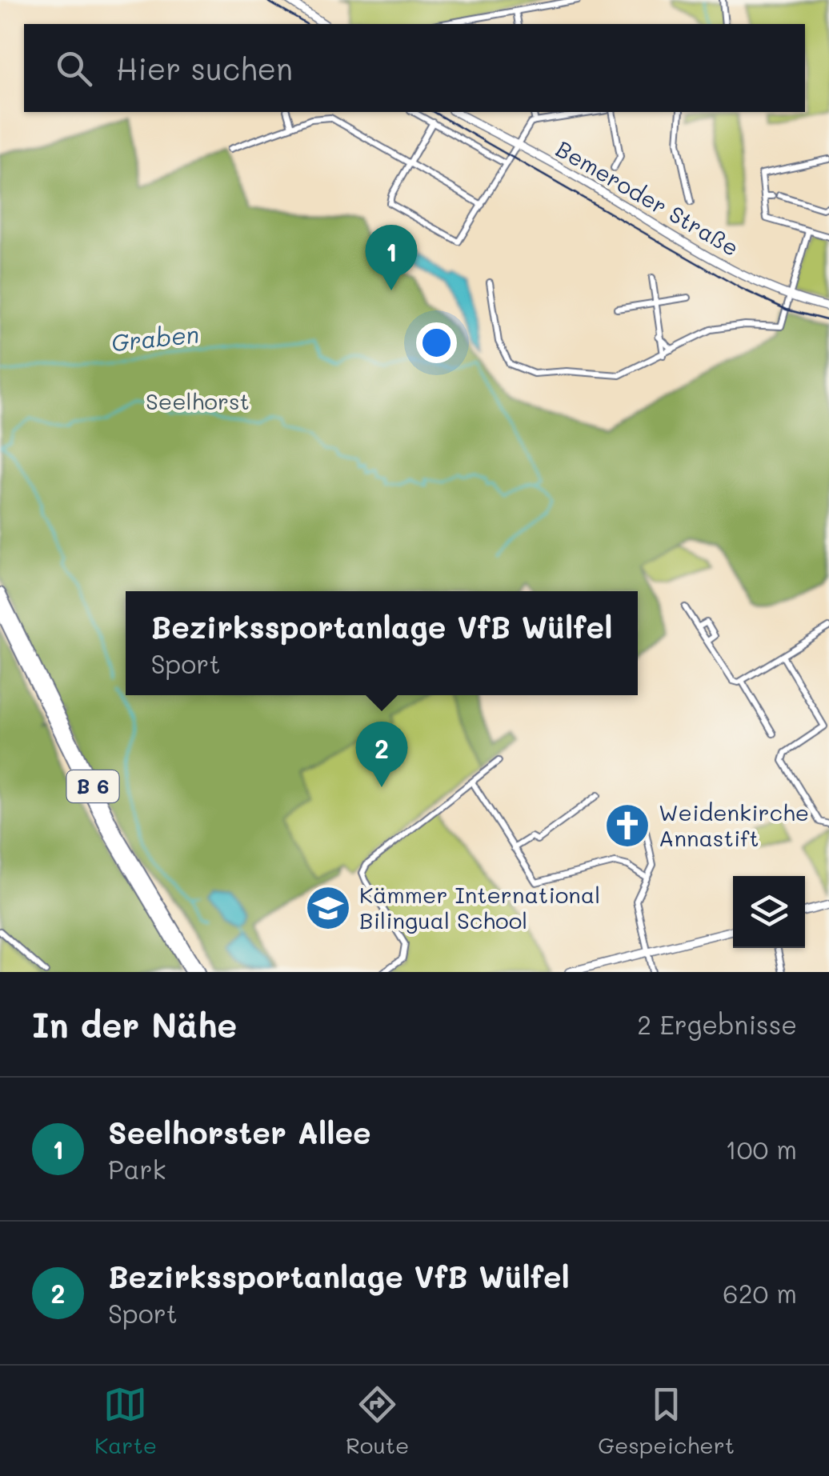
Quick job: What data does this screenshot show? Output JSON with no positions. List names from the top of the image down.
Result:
{
  "streets": {
    "highway": ["B 6"],
    "main road": ["Bemeroder Straße"]
  },
  "water": ["Graben"],
  "parks": ["Seelhorst"],
  "places": {
    "church": ["Weidenkirche Annastift"],
    "school or university": ["Kämmer International Bilingual School"]
  },
  "page": {
    "search": "Hier suchen",
    "pins": ["1", "2"],
    "popup": ["Bezirkssportanlage VfB Wülfel", "Sport"],
    "heading": ["In der Nähe", "2 Ergebnisse"],
    "list": [
      {
        "mark": "1",
        "name": "Seelhorster Allee",
        "note": "Park",
        "value": "100 m"
      },
      {
        "mark": "2",
        "name": "Bezirkssportanlage VfB Wülfel",
        "note": "Sport",
        "value": "620 m"
      }
    ],
    "nav": ["Karte", "Route", "Gespeichert"]
  }
}
